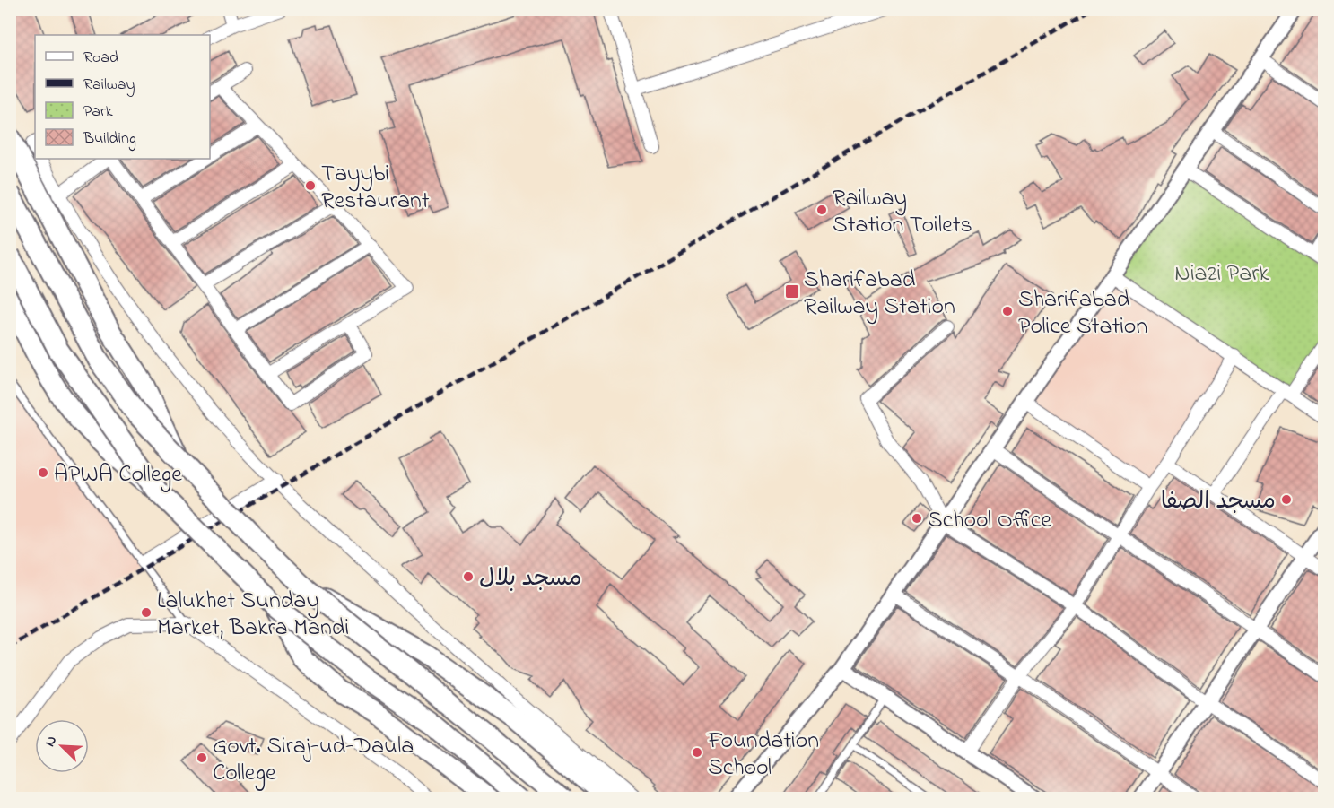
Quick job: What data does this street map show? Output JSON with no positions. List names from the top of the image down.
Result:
{
  "parks": ["Niazi Park"],
  "places": {
    "other": [
      "Tayybi Restaurant",
      "Railway Station Toilets",
      "Sharifabad Police Station",
      "APWA College",
      "مسجد الصفا",
      "School Office",
      "مسجد بلال",
      "Lalukhet Sunday Market, Bakra Mandi",
      "Foundation School",
      "Govt. Siraj-ud-Daula College"
    ],
    "transit": ["Sharifabad Railway Station"]
  },
  "legend": [
    "Road",
    "Railway",
    "Park",
    "Building"
  ],
  "north": "top left"
}
